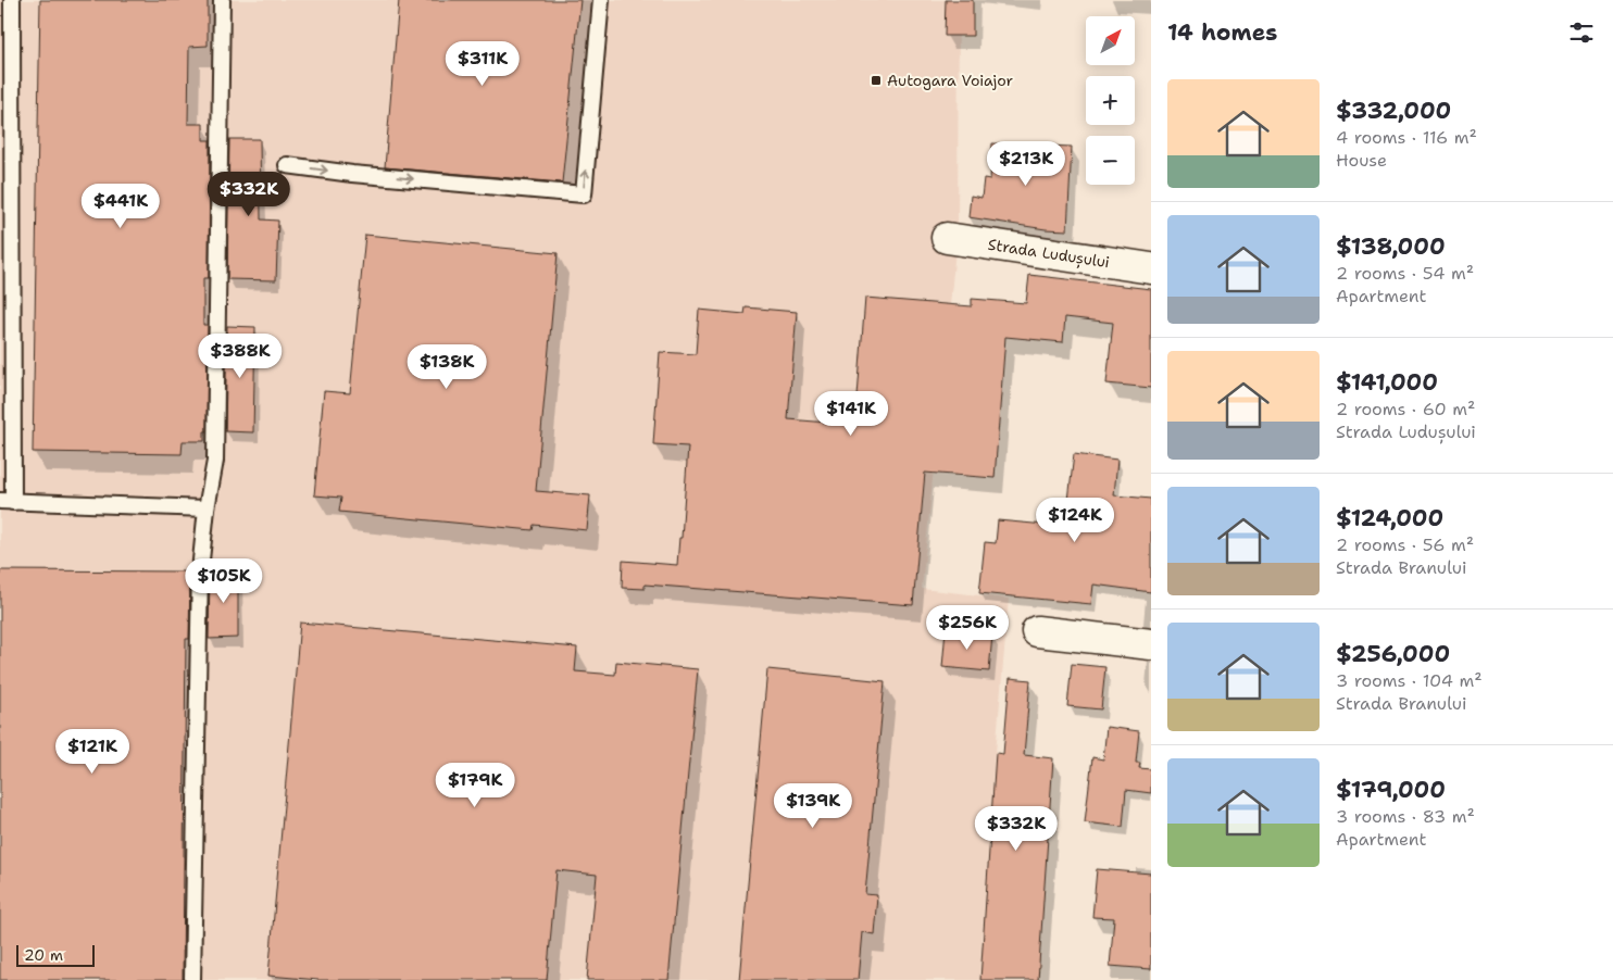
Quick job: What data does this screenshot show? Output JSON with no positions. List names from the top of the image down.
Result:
{
  "streets": {
    "street": ["Strada Ludușului"]
  },
  "places": {
    "transit": ["Autogara Voiajor"]
  },
  "scale_bar": "20 m",
  "north": "top right",
  "page": {
    "heading": "14 homes",
    "map_buttons": ["+", "−"],
    "price": [
      "$311K",
      "$213K",
      "$332K",
      "$441K",
      "$388K",
      "$138K",
      "$141K",
      "$124K",
      "$105K",
      "$256K",
      "$121K",
      "$179K",
      "$139K",
      "$332K"
    ],
    "list": [
      {
        "name": "$332,000",
        "note": "4 rooms · 116 m² · House"
      },
      {
        "name": "$138,000",
        "note": "2 rooms · 54 m² · Apartment"
      },
      {
        "name": "$141,000",
        "note": "2 rooms · 60 m² · Strada Ludușului"
      },
      {
        "name": "$124,000",
        "note": "2 rooms · 56 m² · Strada Branului"
      },
      {
        "name": "$256,000",
        "note": "3 rooms · 104 m² · Strada Branului"
      },
      {
        "name": "$179,000",
        "note": "3 rooms · 83 m² · Apartment"
      }
    ],
    "scale": "20 m"
  }
}
